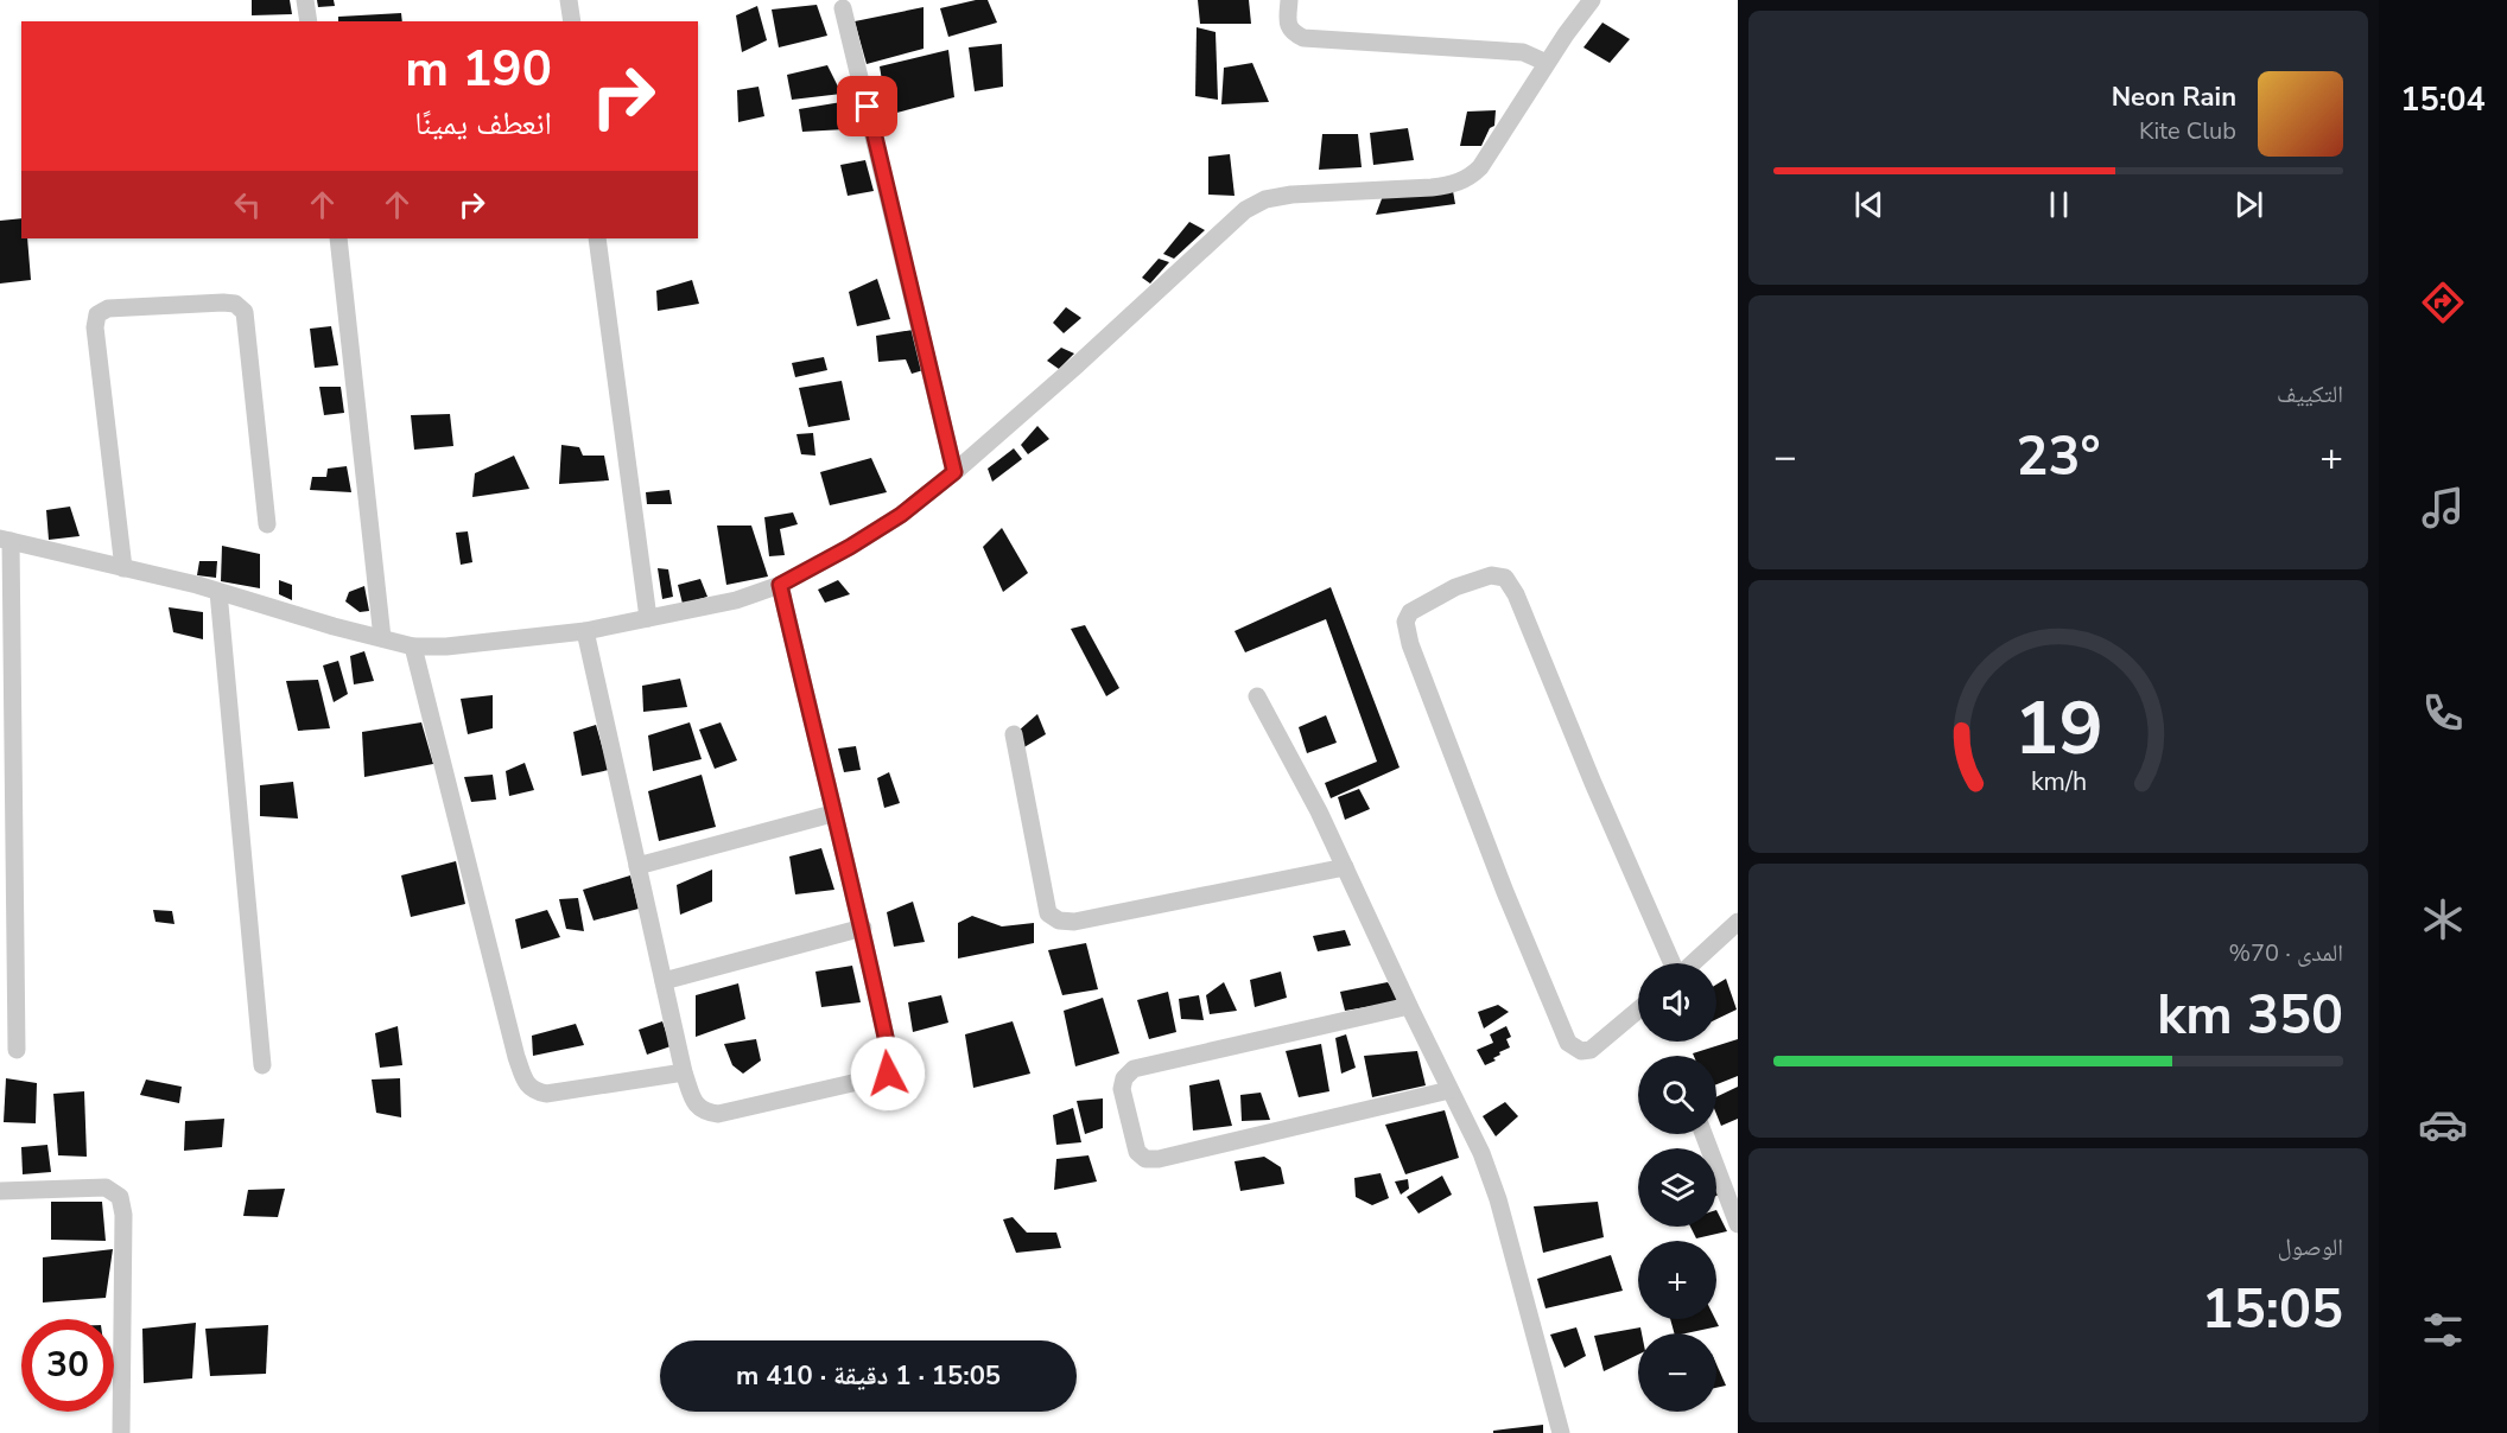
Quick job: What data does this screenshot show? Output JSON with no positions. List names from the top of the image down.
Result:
{
  "page": {
    "tabs": "15:04",
    "turn": ["190 m", "انعطف يمينًا"],
    "song": ["Neon Rain", "Kite Club"],
    "tile": [
      "التكييف",
      ["المدى · 70%", "350 km"],
      ["الوصول", "15:05"]
    ],
    "heat": ["−", "23°", "+"],
    "map_buttons": ["+", "−"],
    "limit": "30",
    "trip": "15:05 · 1 دقيقة · 410 m",
    "gauge": ["19", "km/h"]
  }
}
